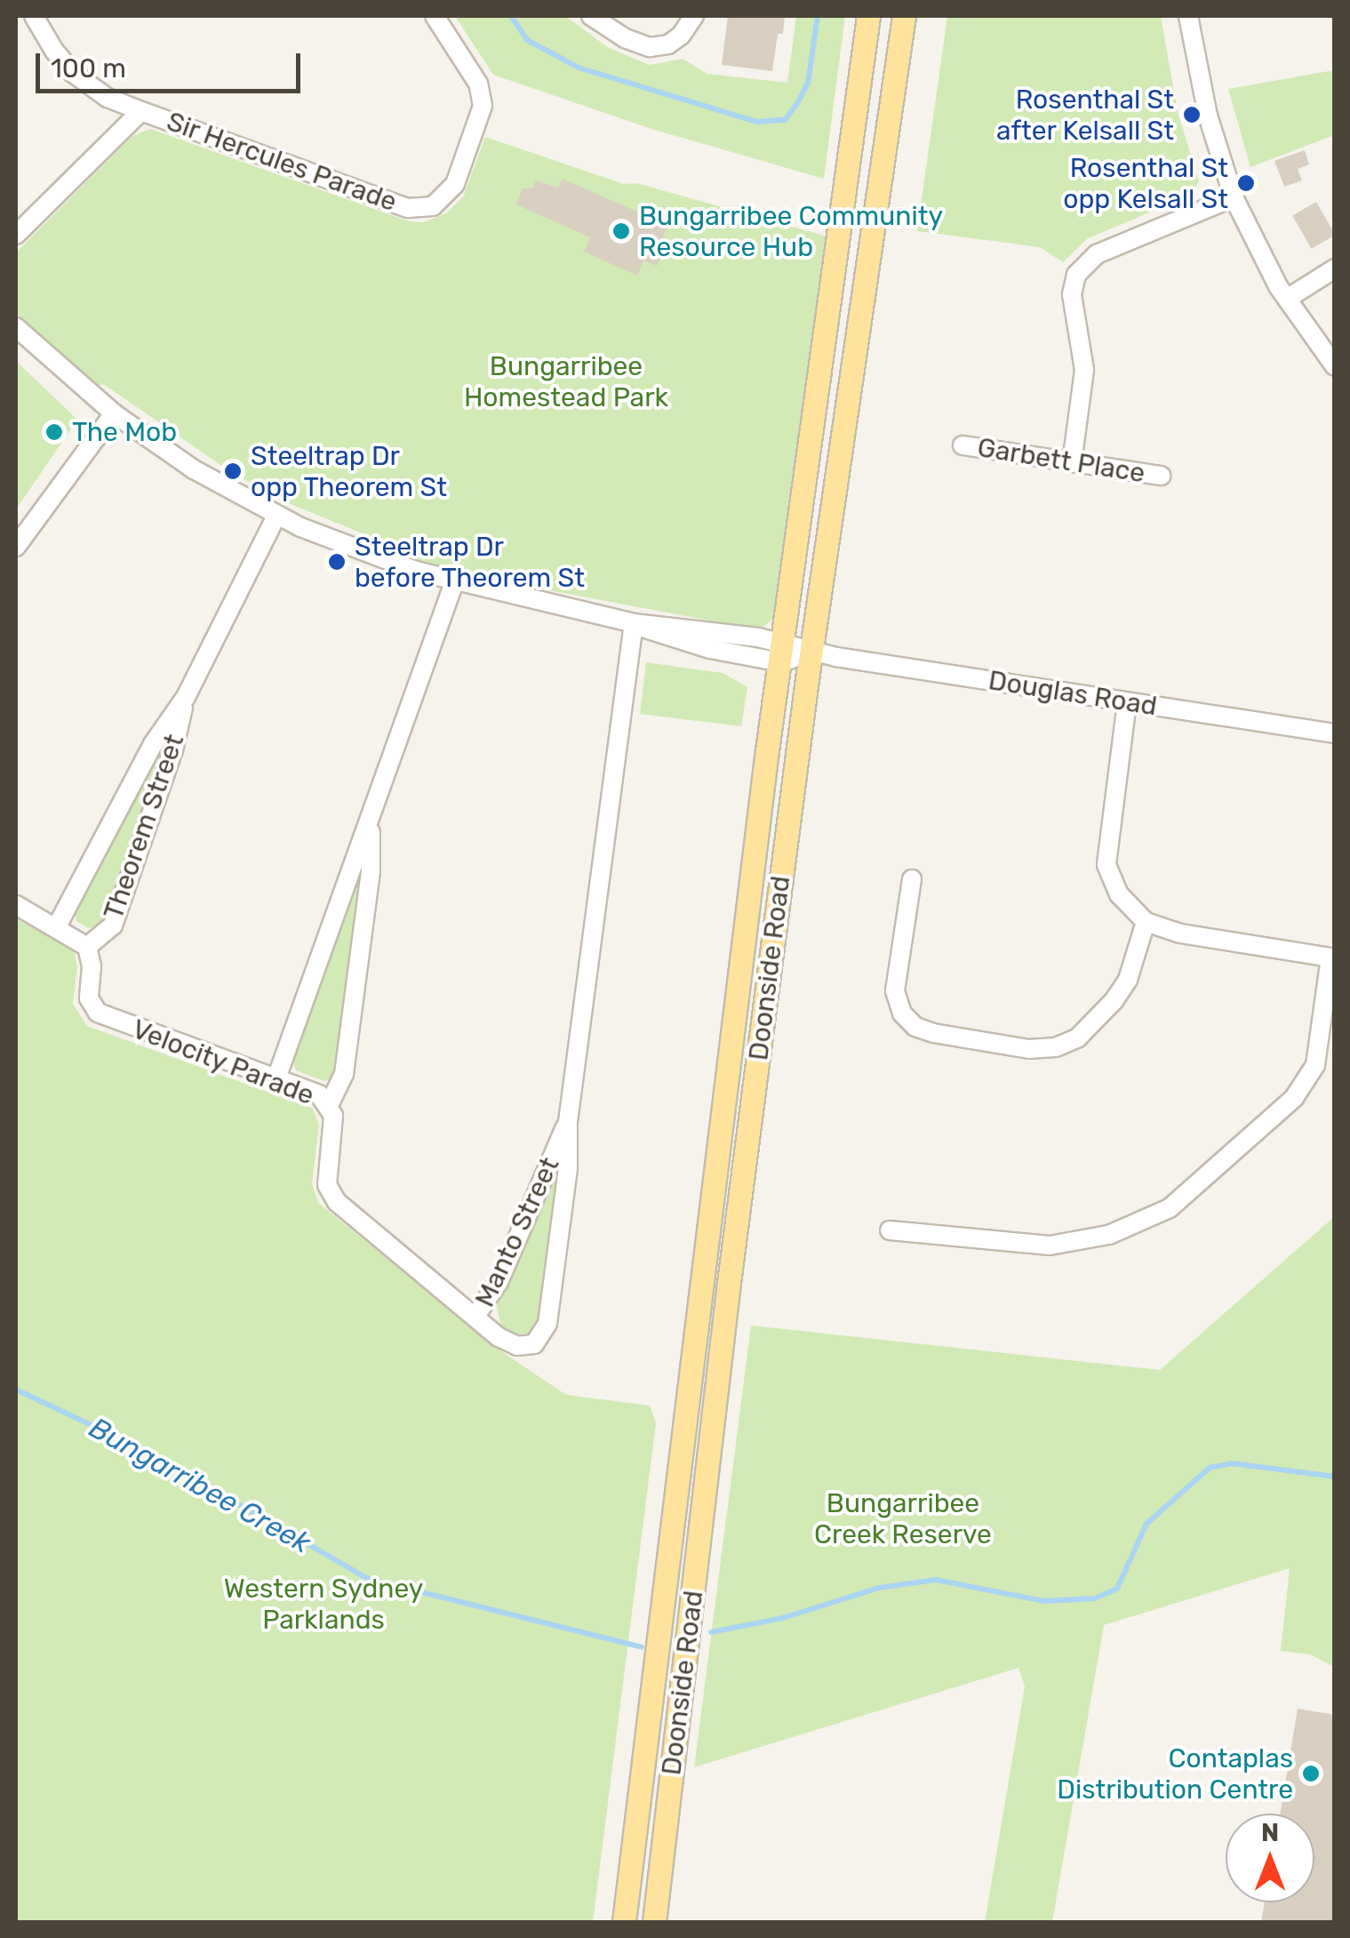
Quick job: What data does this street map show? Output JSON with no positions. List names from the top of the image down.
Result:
{
  "streets": {
    "main road": ["Doonside Road"],
    "street": [
      "Sir Hercules Parade",
      "Garbett Place",
      "Douglas Road",
      "Theorem Street",
      "Velocity Parade",
      "Manto Street"
    ]
  },
  "crossings": [
    ["Douglas Road", "Theorem Street"],
    ["Douglas Road", "Doonside Road"],
    ["Douglas Road", "Manto Street"],
    ["Theorem Street", "Velocity Parade"],
    ["Velocity Parade", "Manto Street"]
  ],
  "water": ["Bungarribee Creek"],
  "parks": ["Bungarribee Homestead Park", "Bungarribee Creek Reserve", "Western Sydney Parklands"],
  "places": [
    "Rosenthal St after Kelsall St",
    "Rosenthal St opp Kelsall St",
    "Bungarribee Community Resource Hub",
    "The Mob",
    "Steeltrap Dr opp Theorem St",
    "Steeltrap Dr before Theorem St",
    "Contaplas Distribution Centre"
  ],
  "scale_bar": "100 m",
  "north": "top"
}
